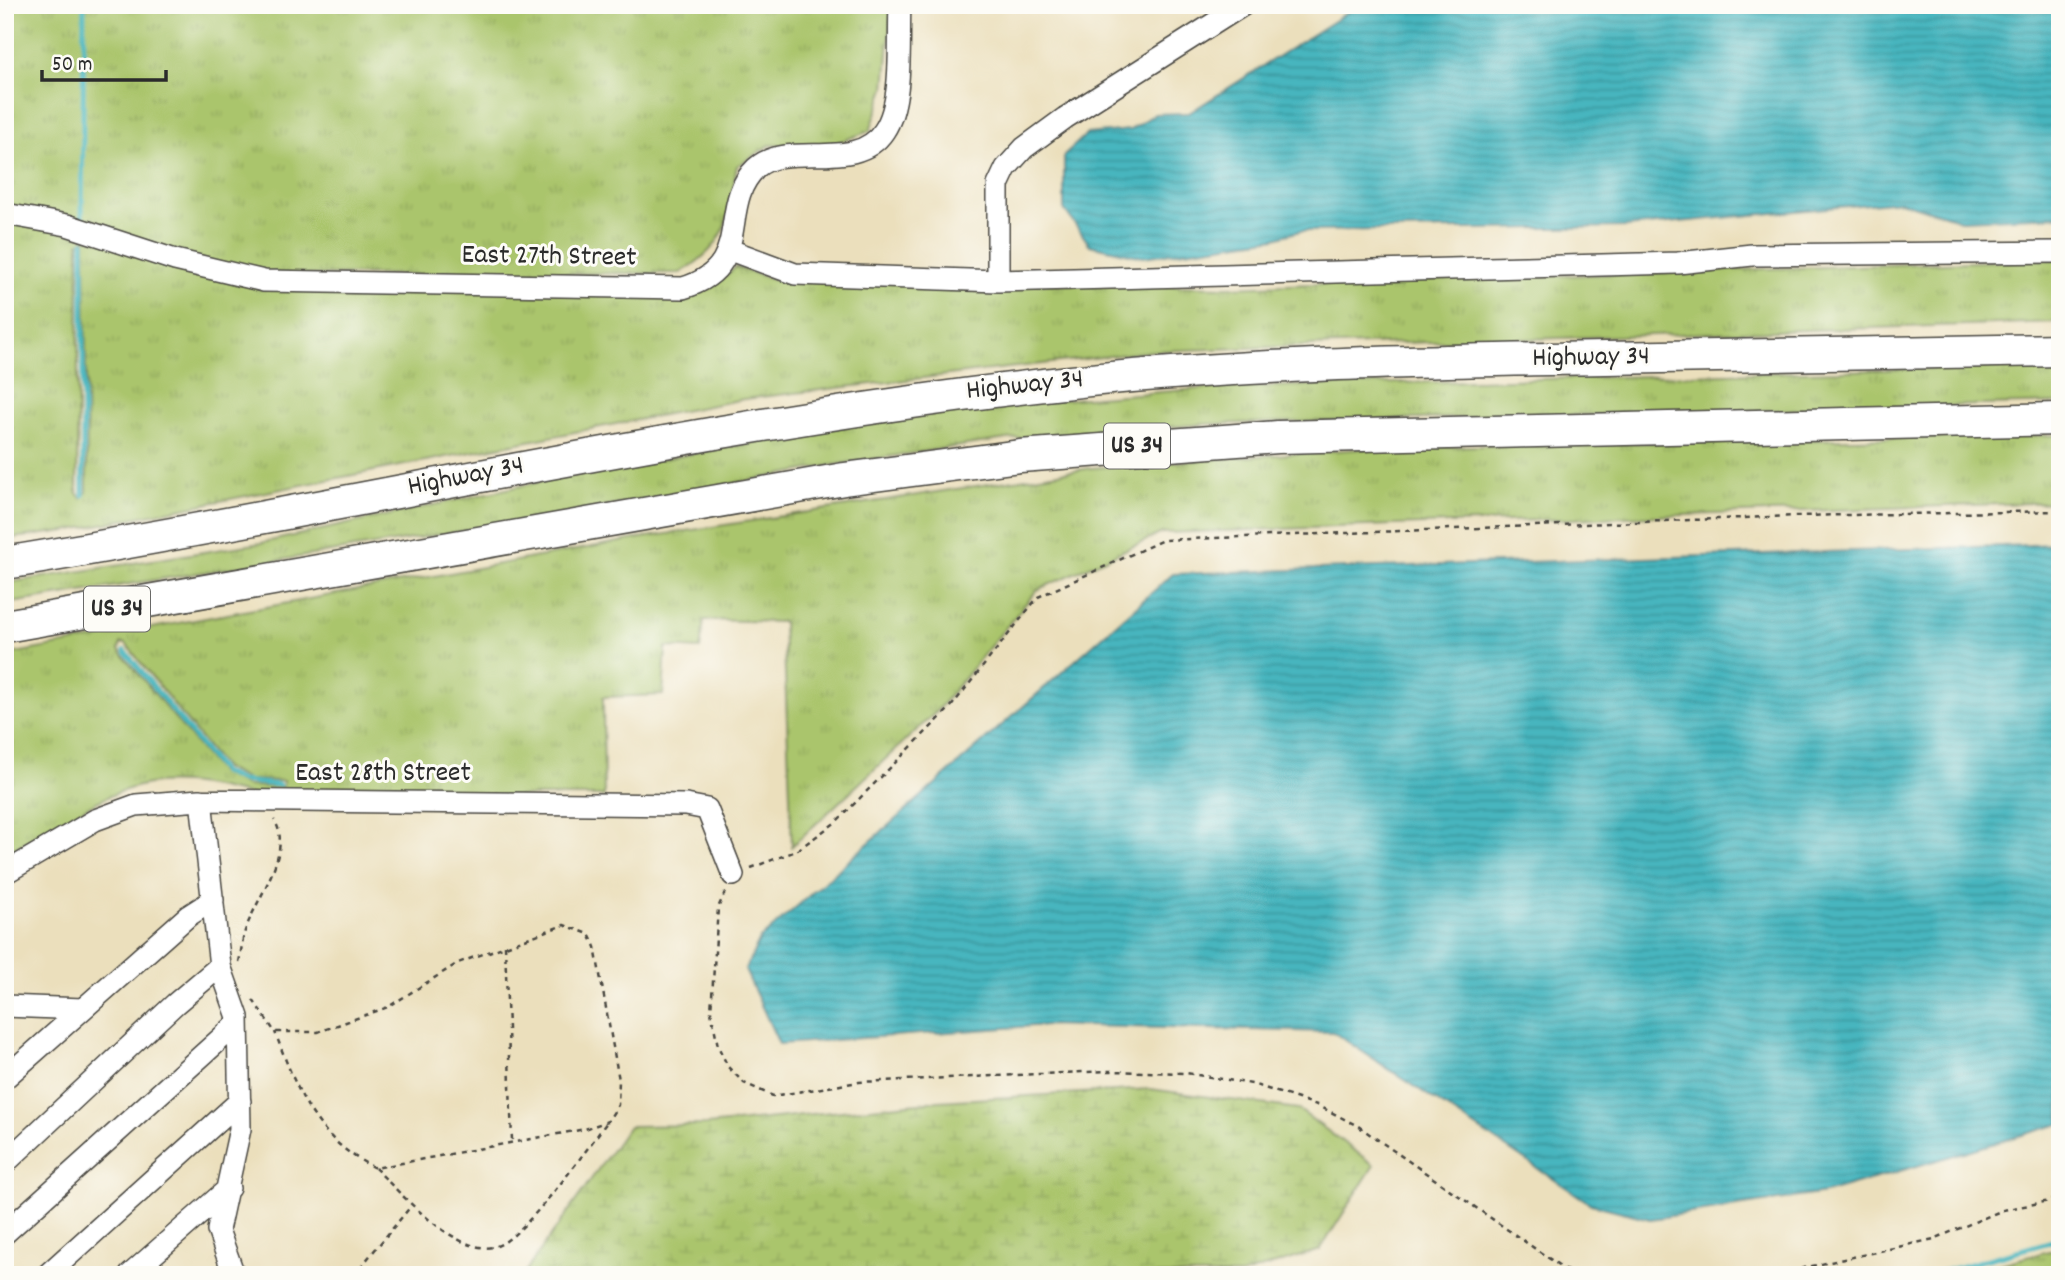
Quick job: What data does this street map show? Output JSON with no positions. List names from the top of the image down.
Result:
{
  "streets": {
    "highway": ["Highway 34", "US 34"],
    "street": ["East 27th Street", "East 28th Street"]
  },
  "scale_bar": "50 m"
}
